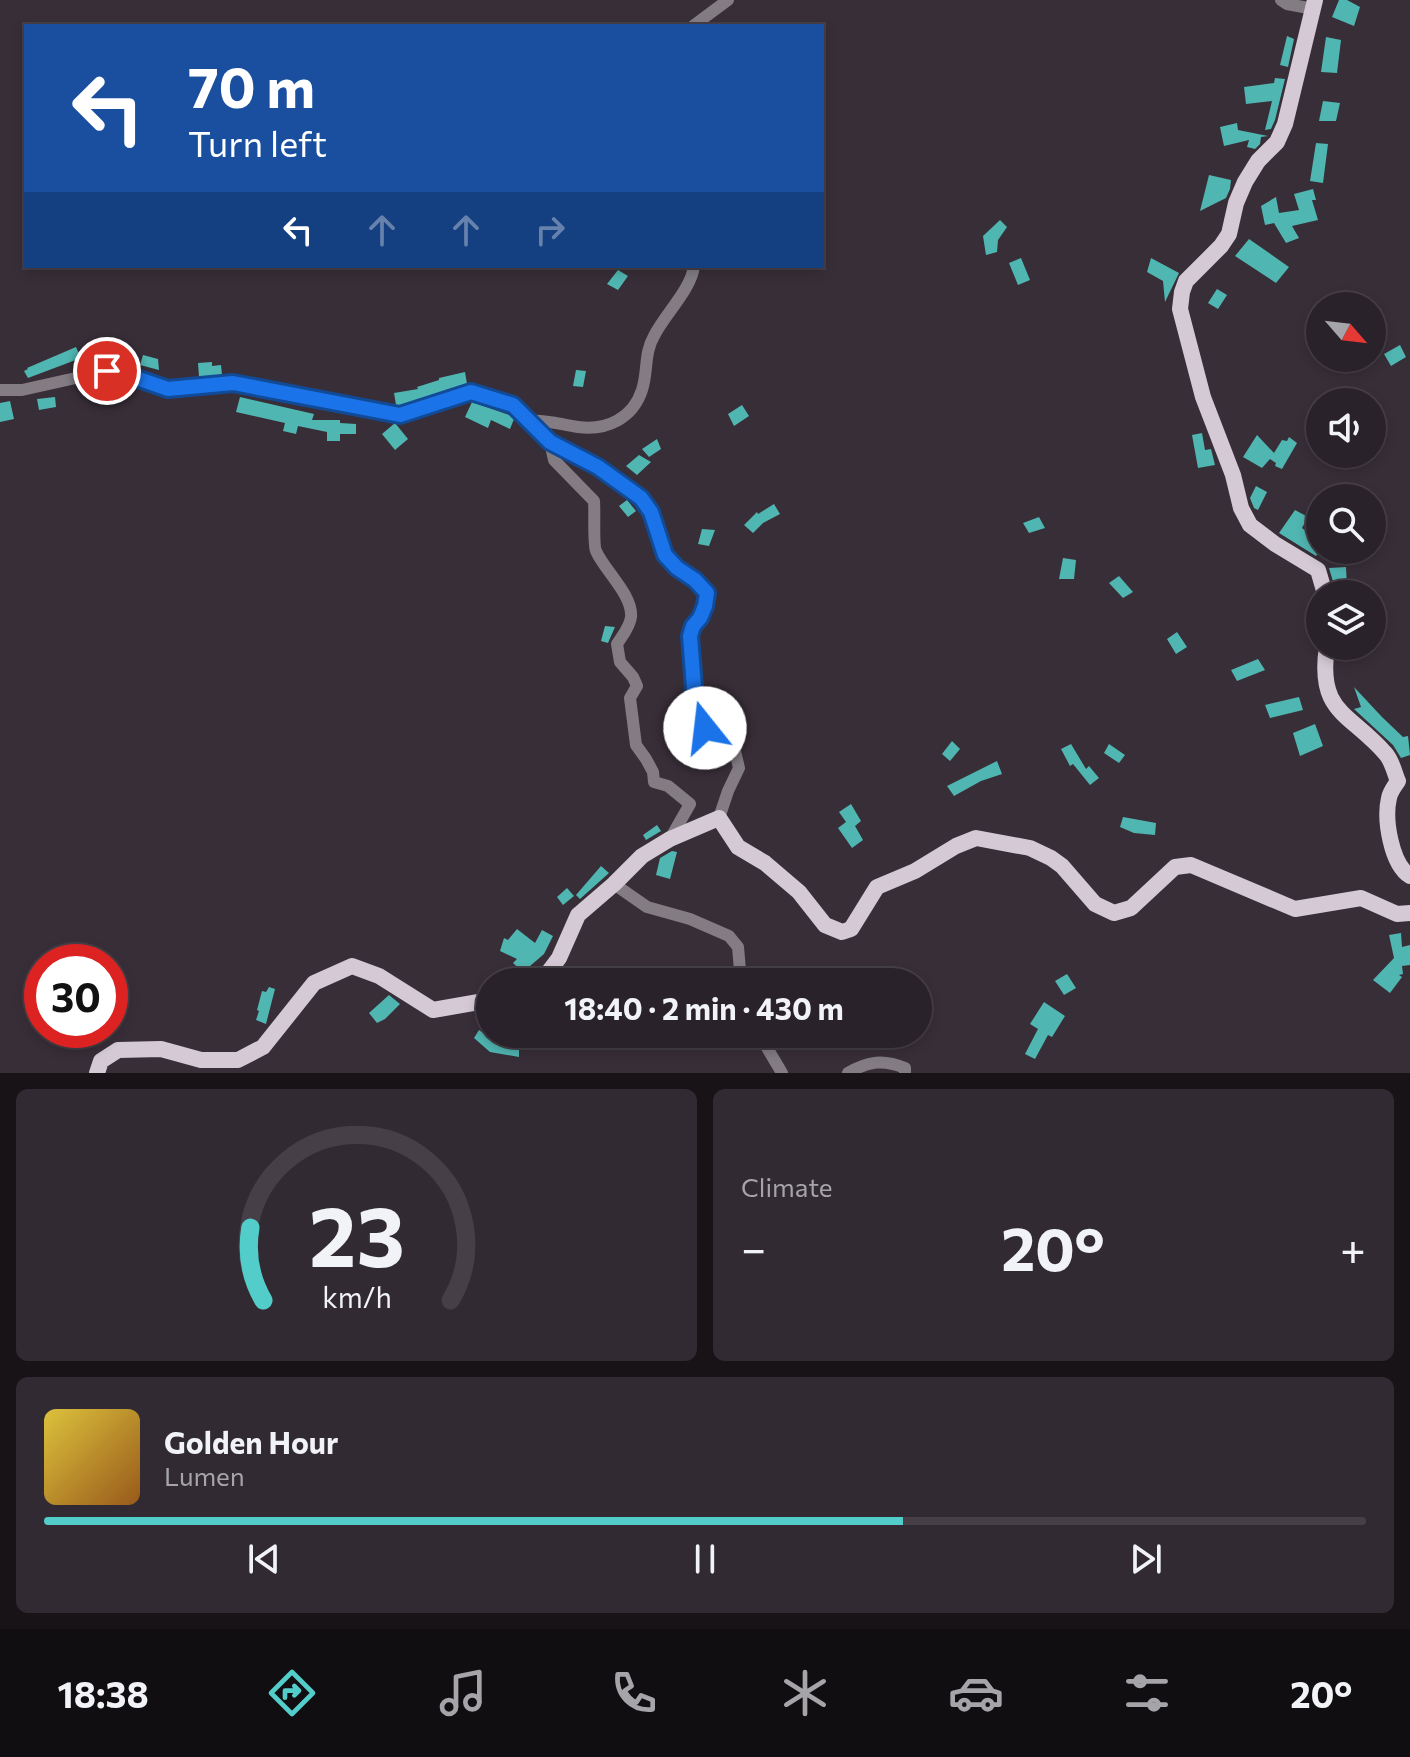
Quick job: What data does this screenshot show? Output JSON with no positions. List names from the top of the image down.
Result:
{
  "north": "bottom right",
  "page": {
    "turn": ["70 m", "Turn left"],
    "limit": "30",
    "trip": "18:40 · 2 min · 430 m",
    "tile": "Climate",
    "heat": ["−", "20°", "+"],
    "song": ["Golden Hour", "Lumen"],
    "tabs": ["18:38", "20°"],
    "gauge": ["23", "km/h"]
  }
}
